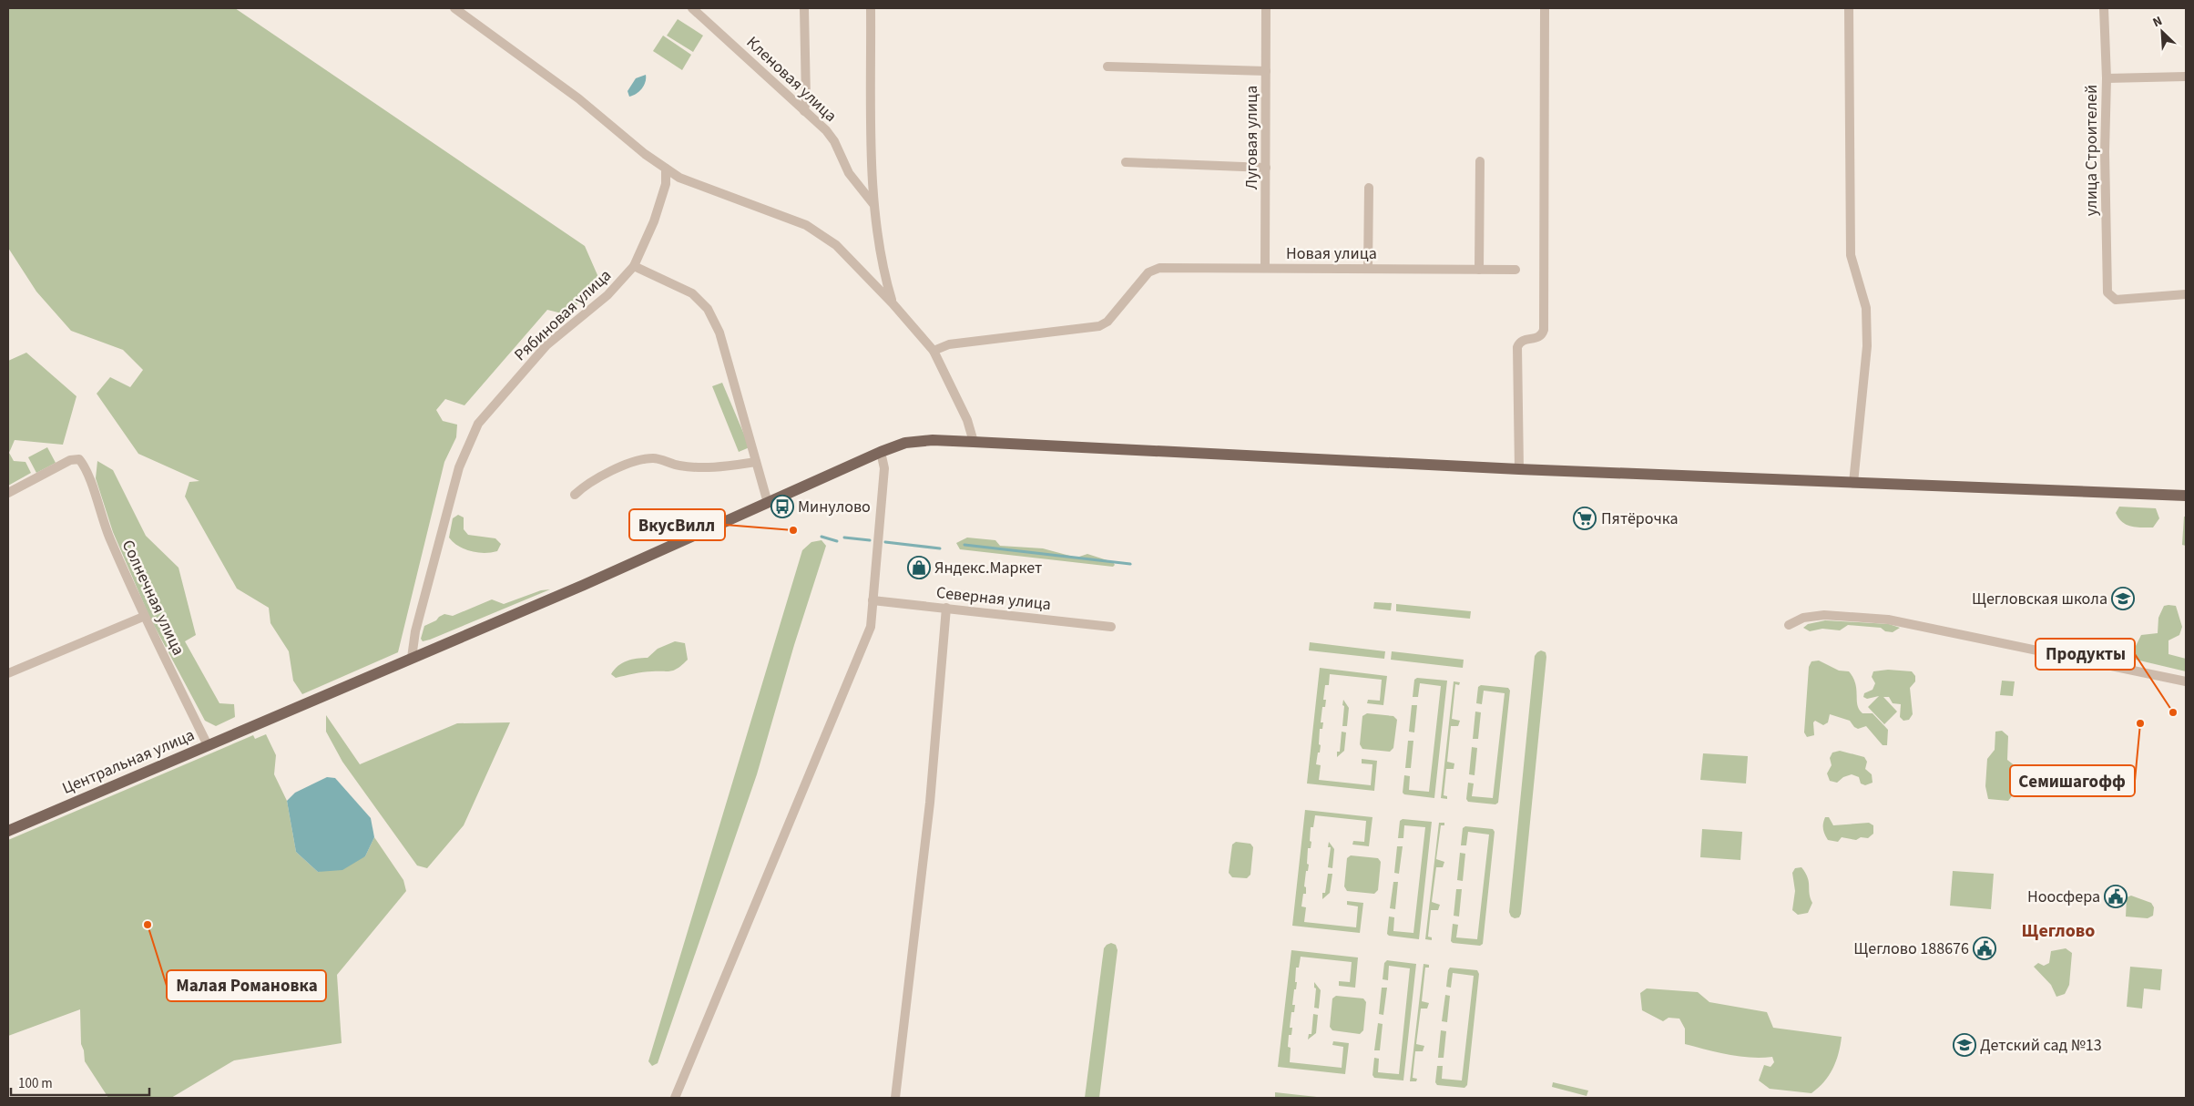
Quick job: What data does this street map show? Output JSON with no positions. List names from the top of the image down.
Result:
{
  "streets": {
    "main road": ["Центральная улица"],
    "street": [
      "Кленовая улица",
      "Луговая улица",
      "улица Строителей",
      "Новая улица",
      "Рябиновая улица",
      "Солнечная улица",
      "Северная улица"
    ]
  },
  "crossings": [
    ["Луговая улица", "Новая улица"],
    ["Рябиновая улица", "Центральная улица"],
    ["Солнечная улица", "Центральная улица"]
  ],
  "districts": ["Щеглово"],
  "places": {
    "bus stop": ["Минулово"],
    "supermarket": ["Пятёрочка"],
    "other": [
      "ВкусВилл",
      "Продукты",
      "Семишагофф",
      "Малая Романовка"
    ],
    "shop": ["Яндекс.Маркет"],
    "school or university": ["Щегловская школа", "Детский сад №13"],
    "public building": ["Ноосфера", "Щеглово 188676"]
  },
  "scale_bar": "100 m",
  "north": "top left"
}
